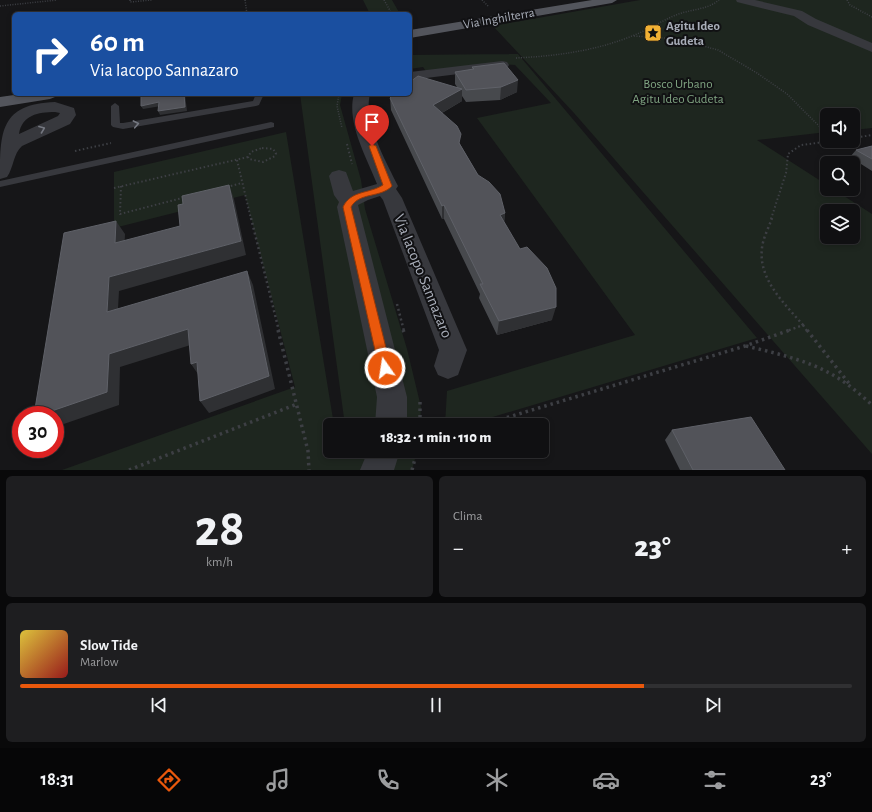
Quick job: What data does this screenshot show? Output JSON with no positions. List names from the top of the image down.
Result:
{
  "streets": {
    "main road": ["Via Inghilterra"],
    "street": ["Via Iacopo Sannazaro"]
  },
  "parks": ["Bosco Urbano Agitu Ideo Gudeta"],
  "places": {
    "place": ["Agitu Ideo Gudeta"]
  },
  "page": {
    "turn": ["60 m", "Via Iacopo Sannazaro"],
    "limit": "30",
    "trip": "18:32 · 1 min · 110 m",
    "tile": [
      ["28", "km/h"],
      "Clima"
    ],
    "heat": ["−", "23°", "+"],
    "song": ["Slow Tide", "Marlow"],
    "tabs": ["18:31", "23°"]
  }
}
